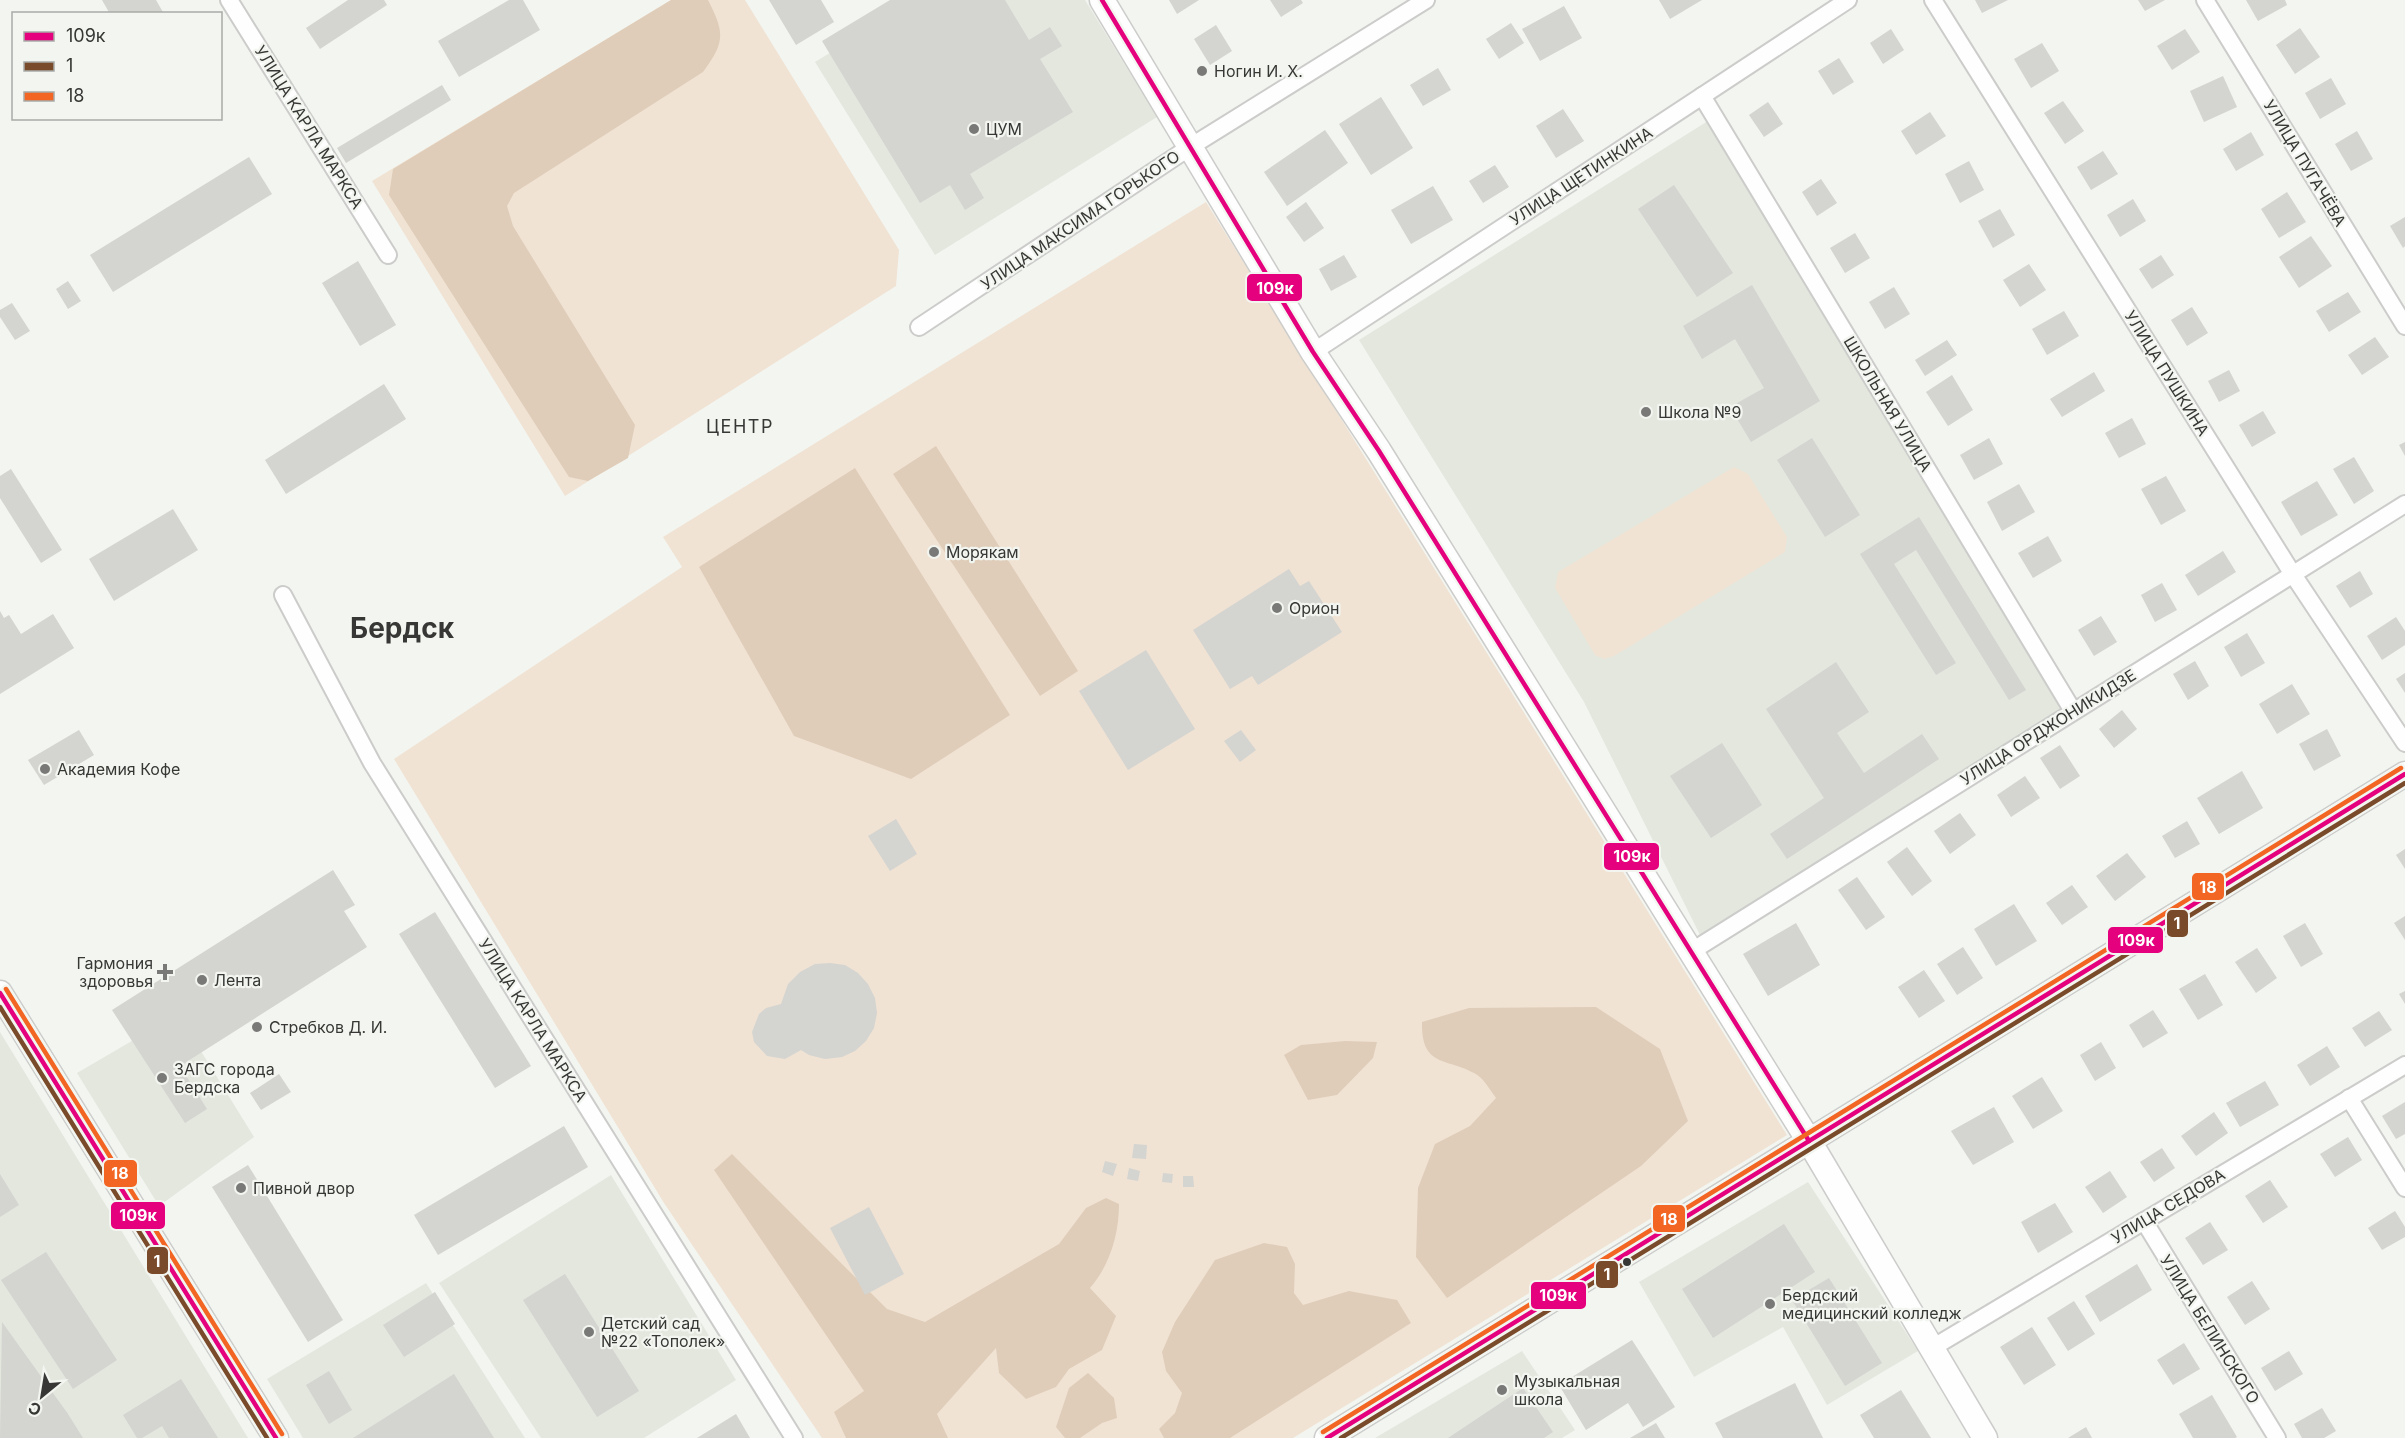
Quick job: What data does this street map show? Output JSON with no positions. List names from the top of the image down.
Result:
{
  "streets": {
    "street": [
      "УЛИЦА КАРЛА МАРКСА",
      "УЛИЦА ПУГАЧЁВА",
      "УЛИЦА ЩЕТИНКИНА",
      "УЛИЦА МАКСИМА ГОРЬКОГО",
      "УЛИЦА ПУШКИНА",
      "ШКОЛЬНАЯ УЛИЦА",
      "УЛИЦА ОРДЖОНИКИДЗЕ",
      "УЛИЦА СЕДОВА",
      "УЛИЦА БЕЛИНСКОГО"
    ]
  },
  "crossings": [
    ["УЛИЦА ЩЕТИНКИНА", "ШКОЛЬНАЯ УЛИЦА"],
    ["УЛИЦА ПУШКИНА", "УЛИЦА ОРДЖОНИКИДЗЕ"],
    ["ШКОЛЬНАЯ УЛИЦА", "УЛИЦА ОРДЖОНИКИДЗЕ"],
    ["УЛИЦА СЕДОВА", "УЛИЦА БЕЛИНСКОГО"]
  ],
  "districts": ["ЦЕНТР", "Бердск"],
  "places": {
    "other": [
      "Ногин И. Х.",
      "ЦУМ",
      "Школа №9",
      "Морякам",
      "Орион",
      "Академия Кофе",
      "Лента",
      "Стребков Д. И.",
      "ЗАГС города Бердска",
      "Пивной двор",
      "Бердский медицинский колледж",
      "Детский сад №22 «Тополек»",
      "Музыкальная школа"
    ],
    "health": ["Гармония здоровья"]
  },
  "lines": ["transit line 109к", "transit line 18", "transit line 1"],
  "legend": ["109к", "1", "18"],
  "north": "bottom left"
}
